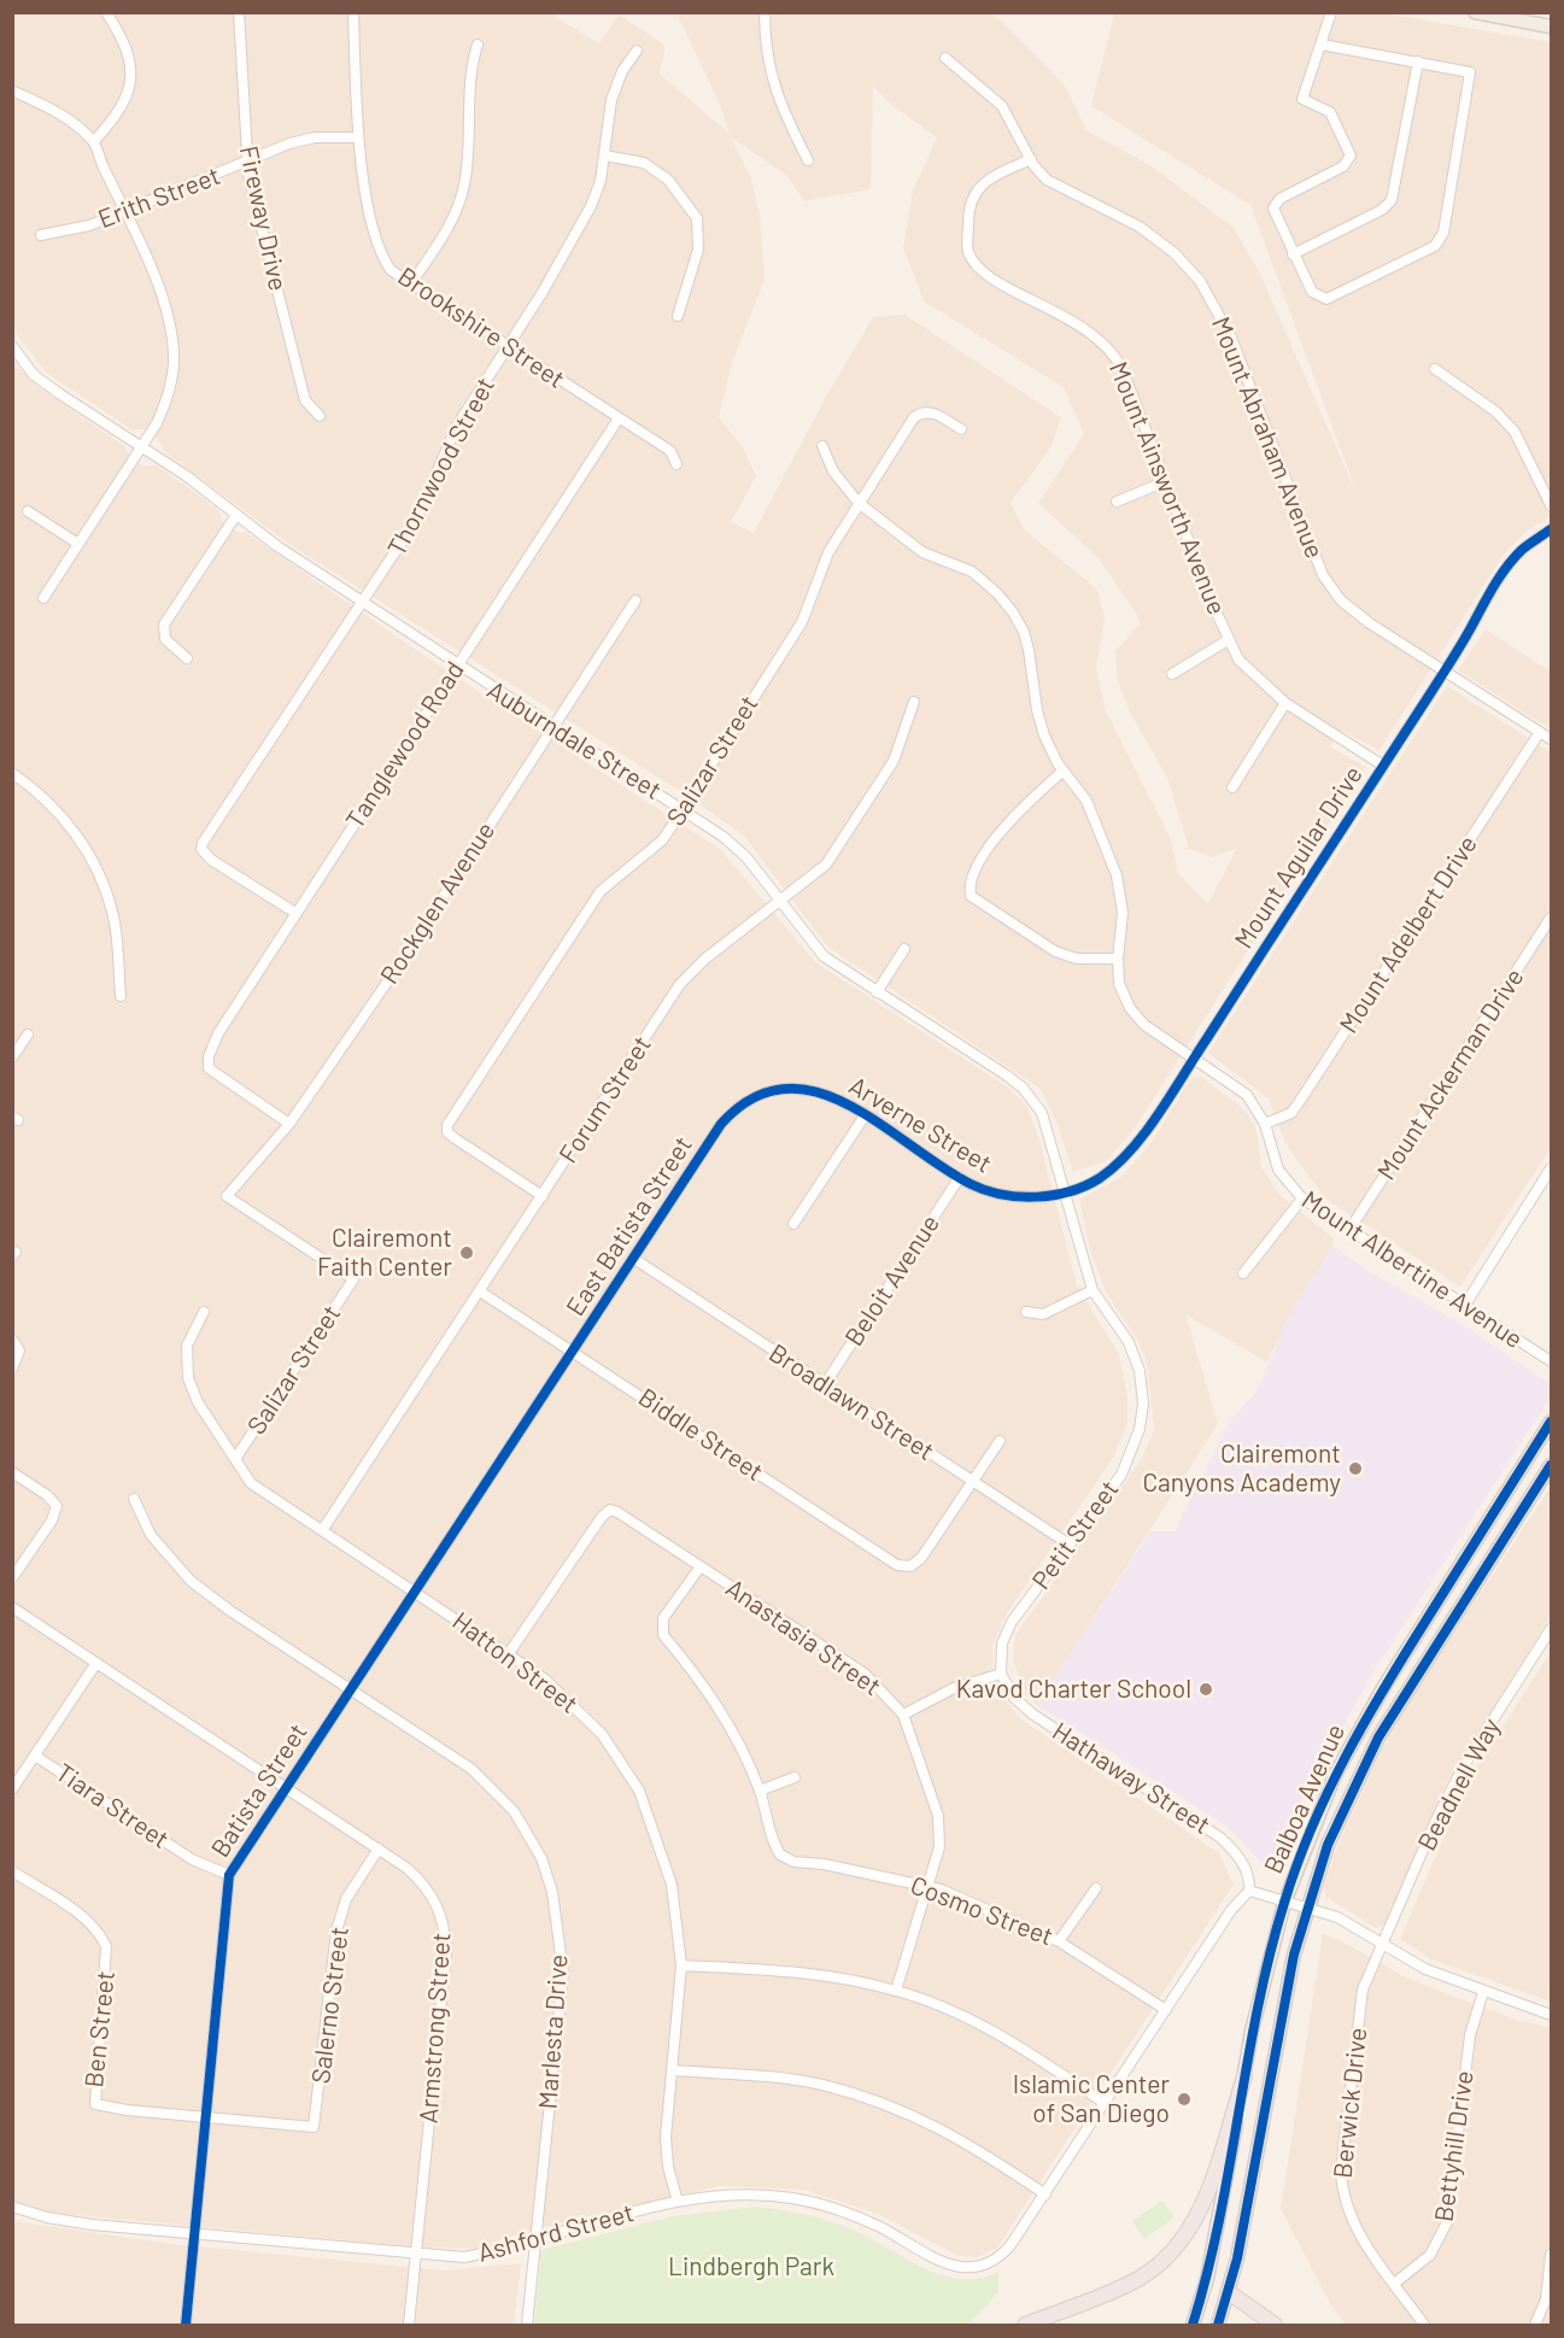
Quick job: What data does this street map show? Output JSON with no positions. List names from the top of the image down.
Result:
{
  "streets": {
    "main road": ["Balboa Avenue"],
    "street": [
      "Erith Street",
      "Fireway Drive",
      "Brookshire Street",
      "Mount Abraham Avenue",
      "Thornwood Street",
      "Mount Ainsworth Avenue",
      "Auburndale Street",
      "Tanglewood Road",
      "Salizar Street",
      "Mount Aguilar Drive",
      "Rockglen Avenue",
      "Mount Adelbert Drive",
      "Mount Ackerman Drive",
      "Forum Street",
      "Arverne Street",
      "East Batista Street",
      "Mount Albertine Avenue",
      "Beloit Avenue",
      "Broadlawn Street",
      "Biddle Street",
      "Petit Street",
      "Anastasia Street",
      "Hatton Street",
      "Hathaway Street",
      "Beadnell Way",
      "Batista Street",
      "Tiara Street",
      "Cosmo Street",
      "Salerno Street",
      "Armstrong Street",
      "Ben Street",
      "Marlesta Drive",
      "Berwick Drive",
      "Bettyhill Drive",
      "Ashford Street"
    ]
  },
  "crossings": [
    ["Erith Street", "Fireway Drive"],
    ["Erith Street", "Brookshire Street"],
    ["Brookshire Street", "Thornwood Street"],
    ["Brookshire Street", "Tanglewood Road"],
    ["Mount Abraham Avenue", "Mount Ainsworth Avenue"],
    ["Mount Abraham Avenue", "Mount Aguilar Drive"],
    ["Mount Abraham Avenue", "Mount Adelbert Drive"],
    ["Thornwood Street", "Auburndale Street"],
    ["Thornwood Street", "Tanglewood Road"],
    ["Mount Ainsworth Avenue", "Mount Aguilar Drive"],
    ["Auburndale Street", "Tanglewood Road"],
    ["Auburndale Street", "Salizar Street"],
    ["Auburndale Street", "Mount Aguilar Drive"],
    ["Auburndale Street", "Rockglen Avenue"],
    ["Auburndale Street", "Forum Street"],
    ["Auburndale Street", "Arverne Street"],
    ["Auburndale Street", "Petit Street"],
    ["Tanglewood Road", "Rockglen Avenue"],
    ["Salizar Street", "Rockglen Avenue"],
    ["Salizar Street", "Forum Street"],
    ["Salizar Street", "Mount Albertine Avenue"],
    ["Salizar Street", "Hatton Street"],
    ["Mount Aguilar Drive", "Arverne Street"],
    ["Mount Aguilar Drive", "Mount Albertine Avenue"],
    ["Mount Aguilar Drive", "Petit Street"],
    ["Mount Adelbert Drive", "Mount Albertine Avenue"],
    ["Mount Ackerman Drive", "Mount Albertine Avenue"],
    ["Forum Street", "Biddle Street"],
    ["Forum Street", "Hatton Street"],
    ["Arverne Street", "East Batista Street"],
    ["Arverne Street", "Beloit Avenue"],
    ["Arverne Street", "Petit Street"],
    ["East Batista Street", "Broadlawn Street"],
    ["East Batista Street", "Biddle Street"],
    ["East Batista Street", "Batista Street"],
    ["Beloit Avenue", "Broadlawn Street"],
    ["Broadlawn Street", "Biddle Street"],
    ["Broadlawn Street", "Petit Street"],
    ["Biddle Street", "Batista Street"],
    ["Petit Street", "Hathaway Street"],
    ["Anastasia Street", "Hatton Street"],
    ["Anastasia Street", "Cosmo Street"],
    ["Hatton Street", "Batista Street"],
    ["Hatton Street", "Ashford Street"],
    ["Beadnell Way", "Berwick Drive"],
    ["Batista Street", "Tiara Street"],
    ["Batista Street", "Salerno Street"],
    ["Batista Street", "Armstrong Street"],
    ["Batista Street", "Ben Street"],
    ["Batista Street", "Marlesta Drive"],
    ["Batista Street", "Ashford Street"],
    ["Salerno Street", "Armstrong Street"],
    ["Salerno Street", "Ben Street"],
    ["Armstrong Street", "Ashford Street"],
    ["Marlesta Drive", "Ashford Street"],
    ["Berwick Drive", "Bettyhill Drive"]
  ],
  "parks": ["Lindbergh Park"],
  "places": [
    "Clairemont Faith Center",
    "Clairemont Canyons Academy",
    "Kavod Charter School",
    "Islamic Center of San Diego"
  ]
}
